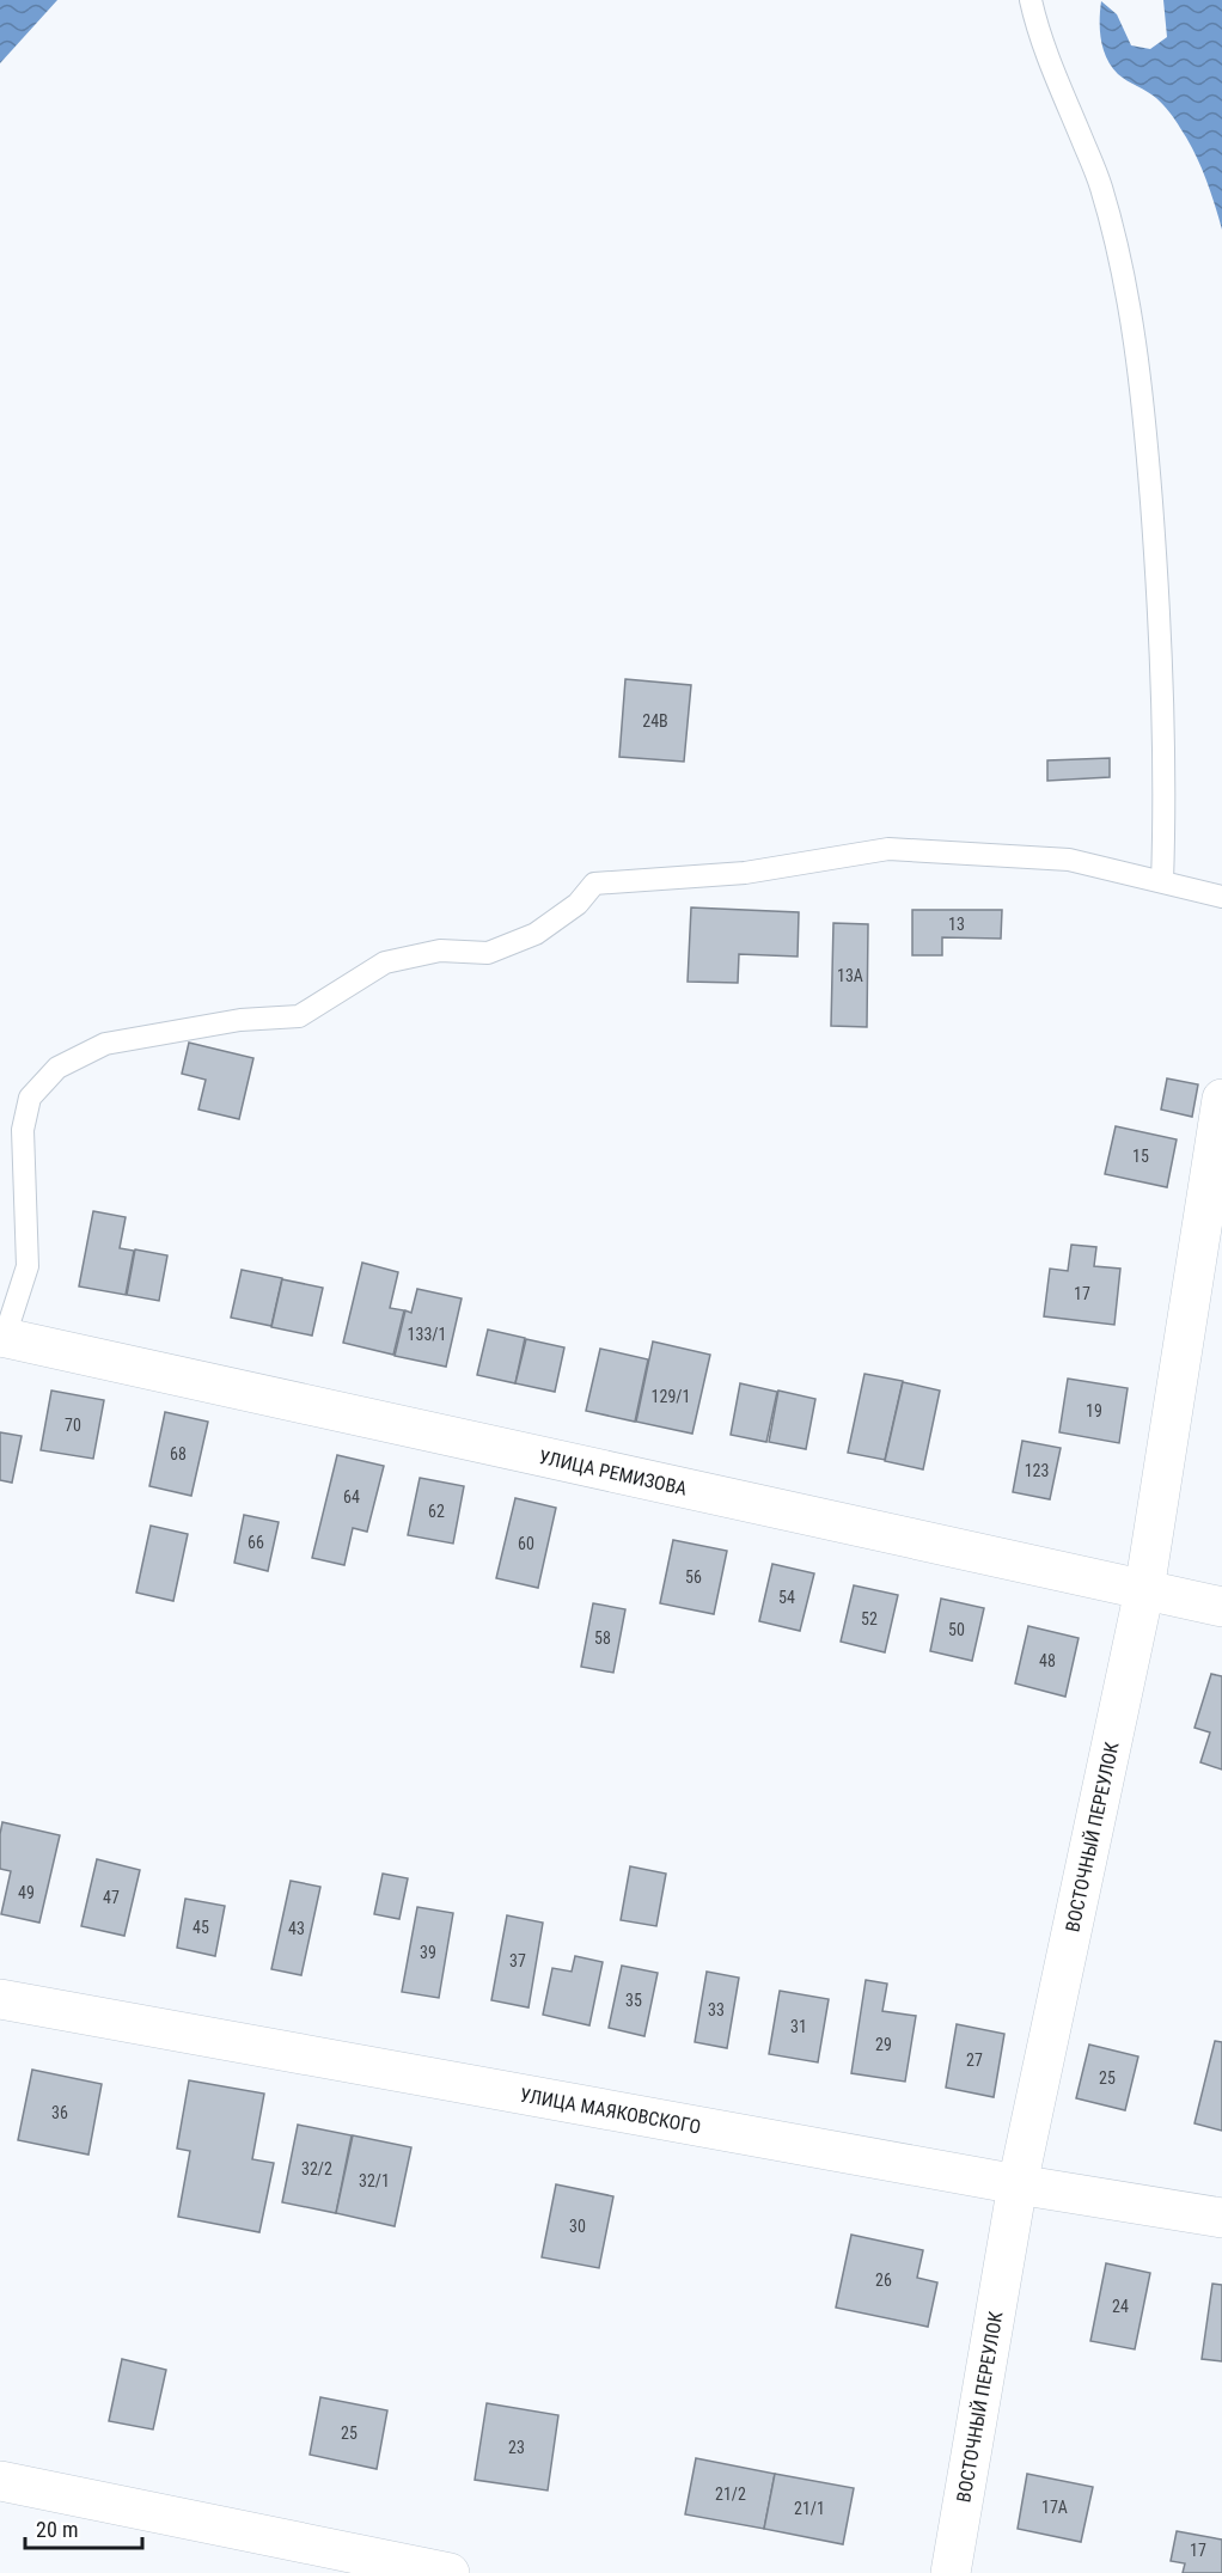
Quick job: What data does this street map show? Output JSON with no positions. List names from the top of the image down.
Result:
{
  "streets": {
    "street": ["УЛИЦА РЕМИЗОВА", "ВОСТОЧНЫЙ ПЕРЕУЛОК", "УЛИЦА МАЯКОВСКОГО"]
  },
  "crossings": [
    ["УЛИЦА РЕМИЗОВА", "ВОСТОЧНЫЙ ПЕРЕУЛОК"],
    ["ВОСТОЧНЫЙ ПЕРЕУЛОК", "УЛИЦА МАЯКОВСКОГО"]
  ],
  "house_numbers": [
    "24В",
    "13",
    "13А",
    "15",
    "17",
    "133/1",
    "129/1",
    "19",
    "70",
    "68",
    "123",
    "64",
    "62",
    "66",
    "60",
    "56",
    "54",
    "52",
    "50",
    "58",
    "48",
    "49",
    "47",
    "45",
    "43",
    "39",
    "37",
    "35",
    "33",
    "31",
    "29",
    "27",
    "25",
    "36",
    "32/2",
    "32/1",
    "30",
    "26",
    "24",
    "25",
    "23",
    "21/2",
    "17А",
    "21/1",
    "17"
  ],
  "scale_bar": "20 m"
}
